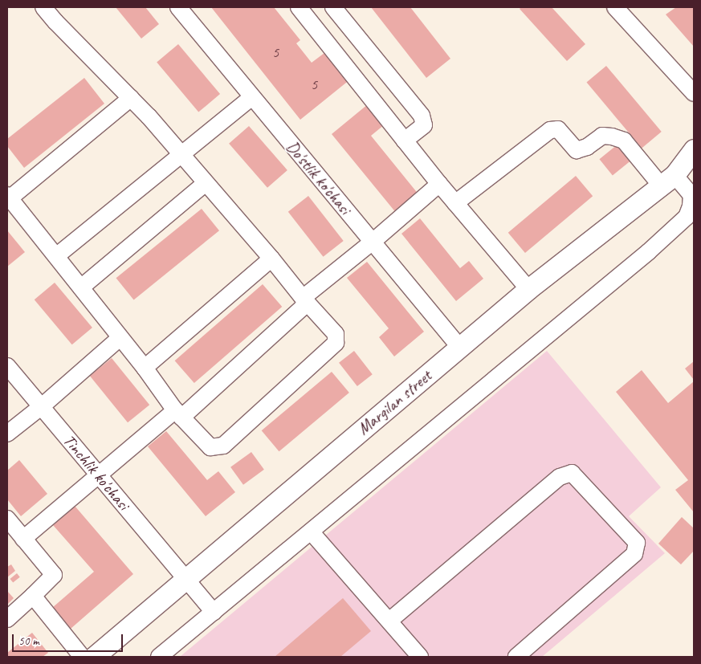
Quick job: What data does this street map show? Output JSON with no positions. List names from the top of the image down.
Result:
{
  "streets": {
    "main road": ["Margilan street"],
    "street": ["Do'stlik ko'chasi", "Tinchlik ko'chasi"]
  },
  "crossings": [
    ["Do'stlik ko'chasi", "Margilan street"],
    ["Margilan street", "Tinchlik ko'chasi"]
  ],
  "house_numbers": ["5", "5"],
  "scale_bar": "50 m"
}
